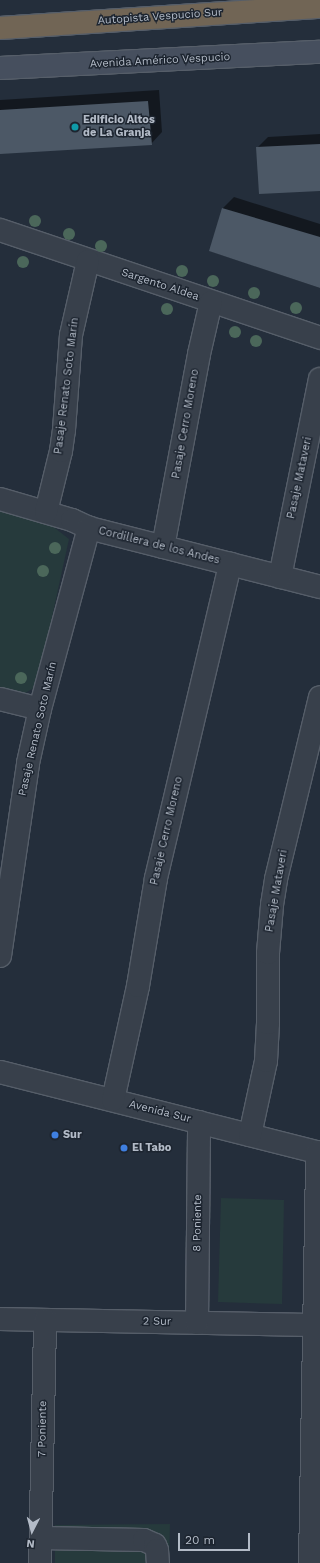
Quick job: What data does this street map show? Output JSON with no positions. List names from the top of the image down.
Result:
{
  "streets": {
    "highway": ["Autopista Vespucio Sur"],
    "main road": ["Avenida Américo Vespucio"],
    "street": [
      "Sargento Aldea",
      "Pasaje Renato Soto Marín",
      "Pasaje Cerro Moreno",
      "Pasaje Mataveri",
      "Cordillera de los Andes",
      "Avenida Sur",
      "8 Poniente",
      "2 Sur",
      "7 Poniente"
    ]
  },
  "crossings": [
    ["Sargento Aldea", "Pasaje Renato Soto Marín"],
    ["Sargento Aldea", "Pasaje Cerro Moreno"],
    ["Pasaje Renato Soto Marín", "Cordillera de los Andes"],
    ["Pasaje Cerro Moreno", "Cordillera de los Andes"],
    ["Pasaje Cerro Moreno", "Avenida Sur"],
    ["Pasaje Mataveri", "Cordillera de los Andes"],
    ["Pasaje Mataveri", "Avenida Sur"],
    ["Avenida Sur", "8 Poniente"],
    ["8 Poniente", "2 Sur"],
    ["2 Sur", "7 Poniente"]
  ],
  "places": ["Edificio Altos de La Granja", "Sur", "El Tabo"],
  "scale_bar": "20 m",
  "north": "bottom"
}
